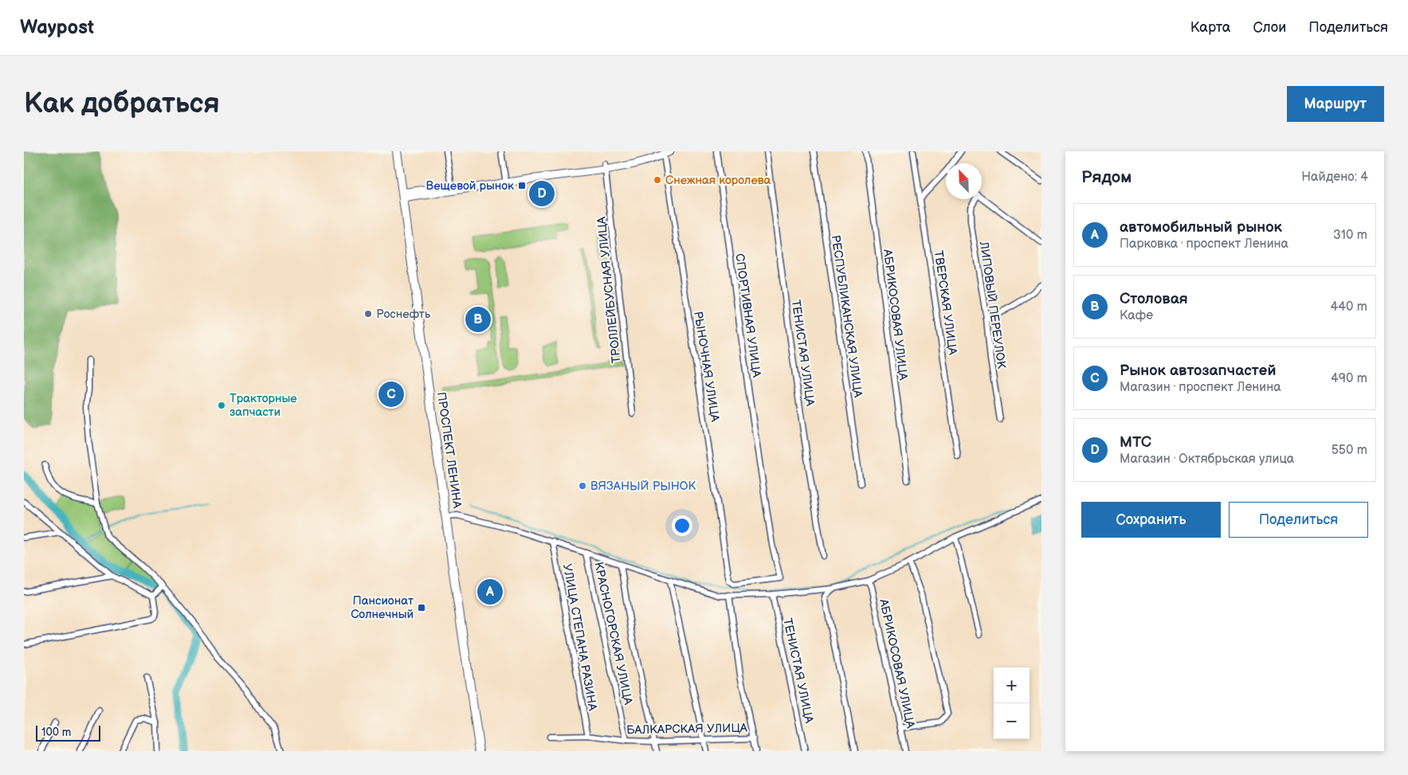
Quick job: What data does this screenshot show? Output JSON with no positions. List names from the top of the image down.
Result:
{
  "streets": {
    "main road": ["ПРОСПЕКТ ЛЕНИНА"],
    "street": [
      "ТРОЛЛЕЙБУСНАЯ УЛИЦА",
      "ТВЕРСКАЯ УЛИЦА",
      "ЛИПОВЫЙ ПЕРЕУЛОК",
      "АБРИКОСОВАЯ УЛИЦА",
      "СПОРТИВНАЯ УЛИЦА",
      "РЕСПУБЛИКАНСКАЯ УЛИЦА",
      "ТЕНИСТАЯ УЛИЦА",
      "РЫНОЧНАЯ УЛИЦА",
      "КРАСНОГОРСКАЯ УЛИЦА",
      "УЛИЦА СТЕПАНА РАЗИНА",
      "БАЛКАРСКАЯ УЛИЦА"
    ]
  },
  "crossings": [
    ["СПОРТИВНАЯ УЛИЦА", "РЫНОЧНАЯ УЛИЦА"],
    ["КРАСНОГОРСКАЯ УЛИЦА", "БАЛКАРСКАЯ УЛИЦА"],
    ["УЛИЦА СТЕПАНА РАЗИНА", "БАЛКАРСКАЯ УЛИЦА"]
  ],
  "places": {
    "other": [
      "Снежная королева",
      "Роснефть",
      "Тракторные запчасти",
      "ВЯЗАНЫЙ РЫНОК"
    ],
    "transit": ["Вещевой рынок", "Пансионат Солнечный"]
  },
  "scale_bar": "100 m",
  "north": "top left",
  "page": {
    "header": "Waypost",
    "nav": ["Карта", "Слои", "Поделиться"],
    "buttons": [
      "Маршрут",
      ["Сохранить", "Поделиться"]
    ],
    "title": "Как добраться",
    "heading": ["Рядом", "Найдено: 4"],
    "pins": [
      "D",
      "B",
      "C",
      "A"
    ],
    "list": [
      {
        "mark": "A",
        "name": "автомобильный рынок",
        "note": "Парковка · проспект Ленина",
        "value": "310 m"
      },
      {
        "mark": "B",
        "name": "Столовая",
        "note": "Кафе",
        "value": "440 m"
      },
      {
        "mark": "C",
        "name": "Рынок автозапчастей",
        "note": "Магазин · проспект Ленина",
        "value": "490 m"
      },
      {
        "mark": "D",
        "name": "МТС",
        "note": "Магазин · Октябрьская улица",
        "value": "550 m"
      }
    ],
    "map_buttons": ["+", "−"],
    "scale": "100 m"
  }
}
